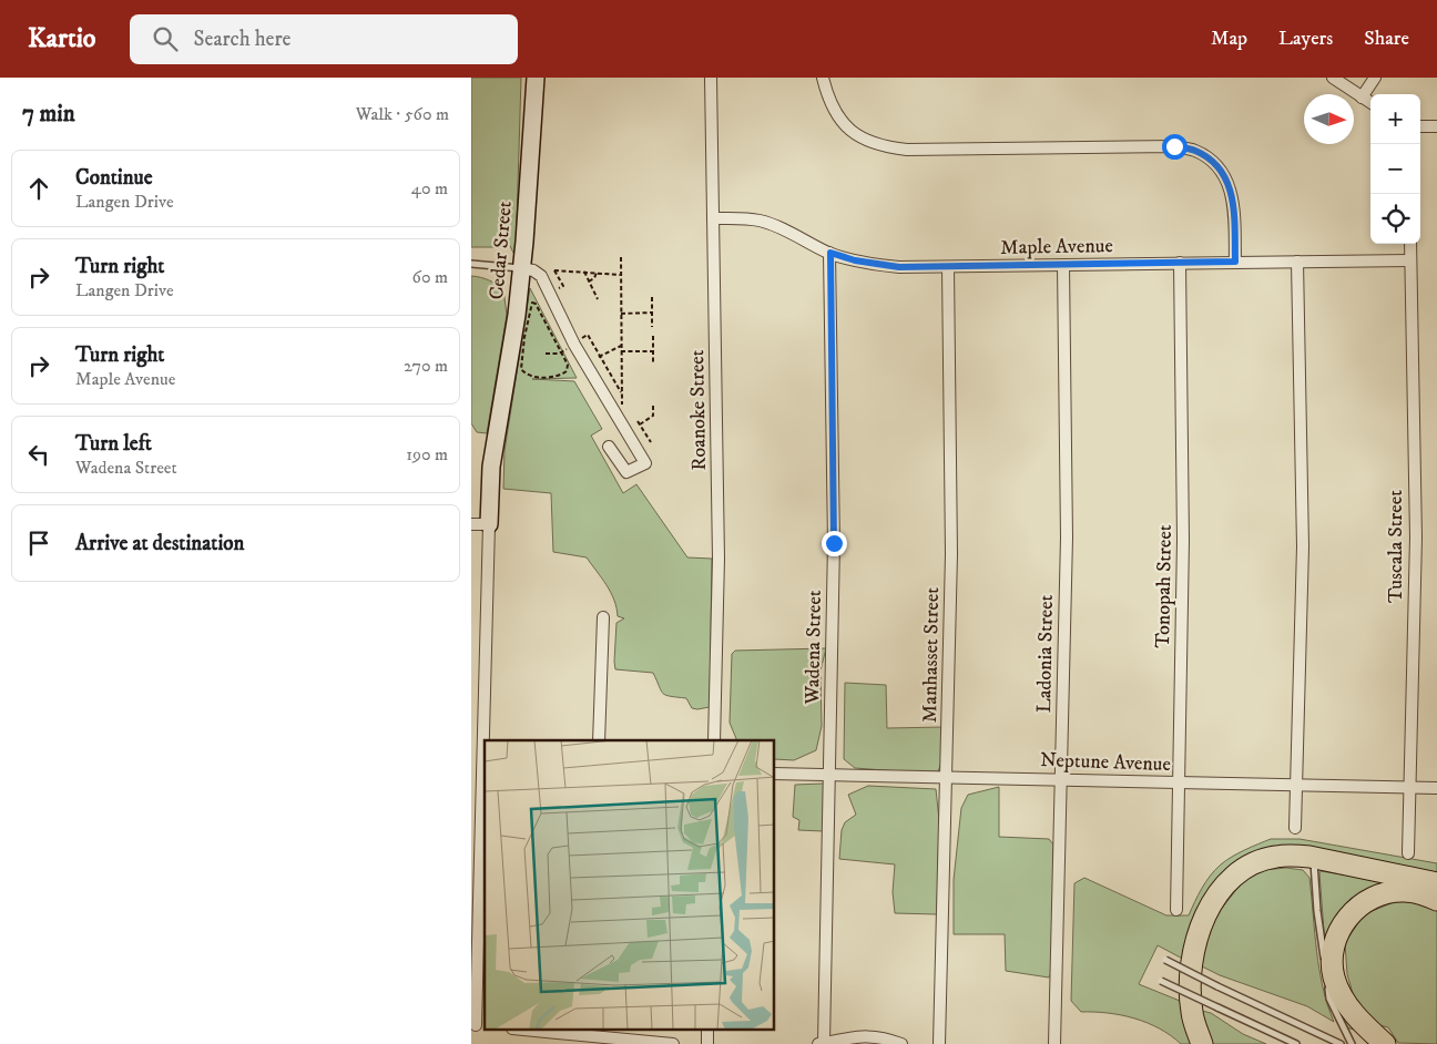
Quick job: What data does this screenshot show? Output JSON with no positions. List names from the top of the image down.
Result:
{
  "streets": {
    "street": [
      "Maple Avenue",
      "Cedar Street",
      "Roanoke Street",
      "Tuscala Street",
      "Tonopah Street",
      "Wadena Street",
      "Ladonia Street",
      "Manhasset Street",
      "Neptune Avenue"
    ]
  },
  "crossings": [
    ["Maple Avenue", "Roanoke Street"],
    ["Maple Avenue", "Tuscala Street"],
    ["Maple Avenue", "Tonopah Street"],
    ["Maple Avenue", "Wadena Street"],
    ["Maple Avenue", "Ladonia Street"],
    ["Maple Avenue", "Manhasset Street"],
    ["Tuscala Street", "Neptune Avenue"],
    ["Tonopah Street", "Neptune Avenue"],
    ["Wadena Street", "Neptune Avenue"],
    ["Ladonia Street", "Neptune Avenue"],
    ["Manhasset Street", "Neptune Avenue"]
  ],
  "north": "right",
  "page": {
    "header": "Kartio",
    "search": "Search here",
    "nav": ["Map", "Layers", "Share"],
    "heading": ["7 min", "Walk · 560 m"],
    "map_buttons": ["+", "−"],
    "list": [
      ["Continue", "Langen Drive", "40 m"],
      ["Turn right", "Langen Drive", "60 m"],
      ["Turn right", "Maple Avenue", "270 m"],
      ["Turn left", "Wadena Street", "190 m"],
      "Arrive at destination"
    ]
  }
}
